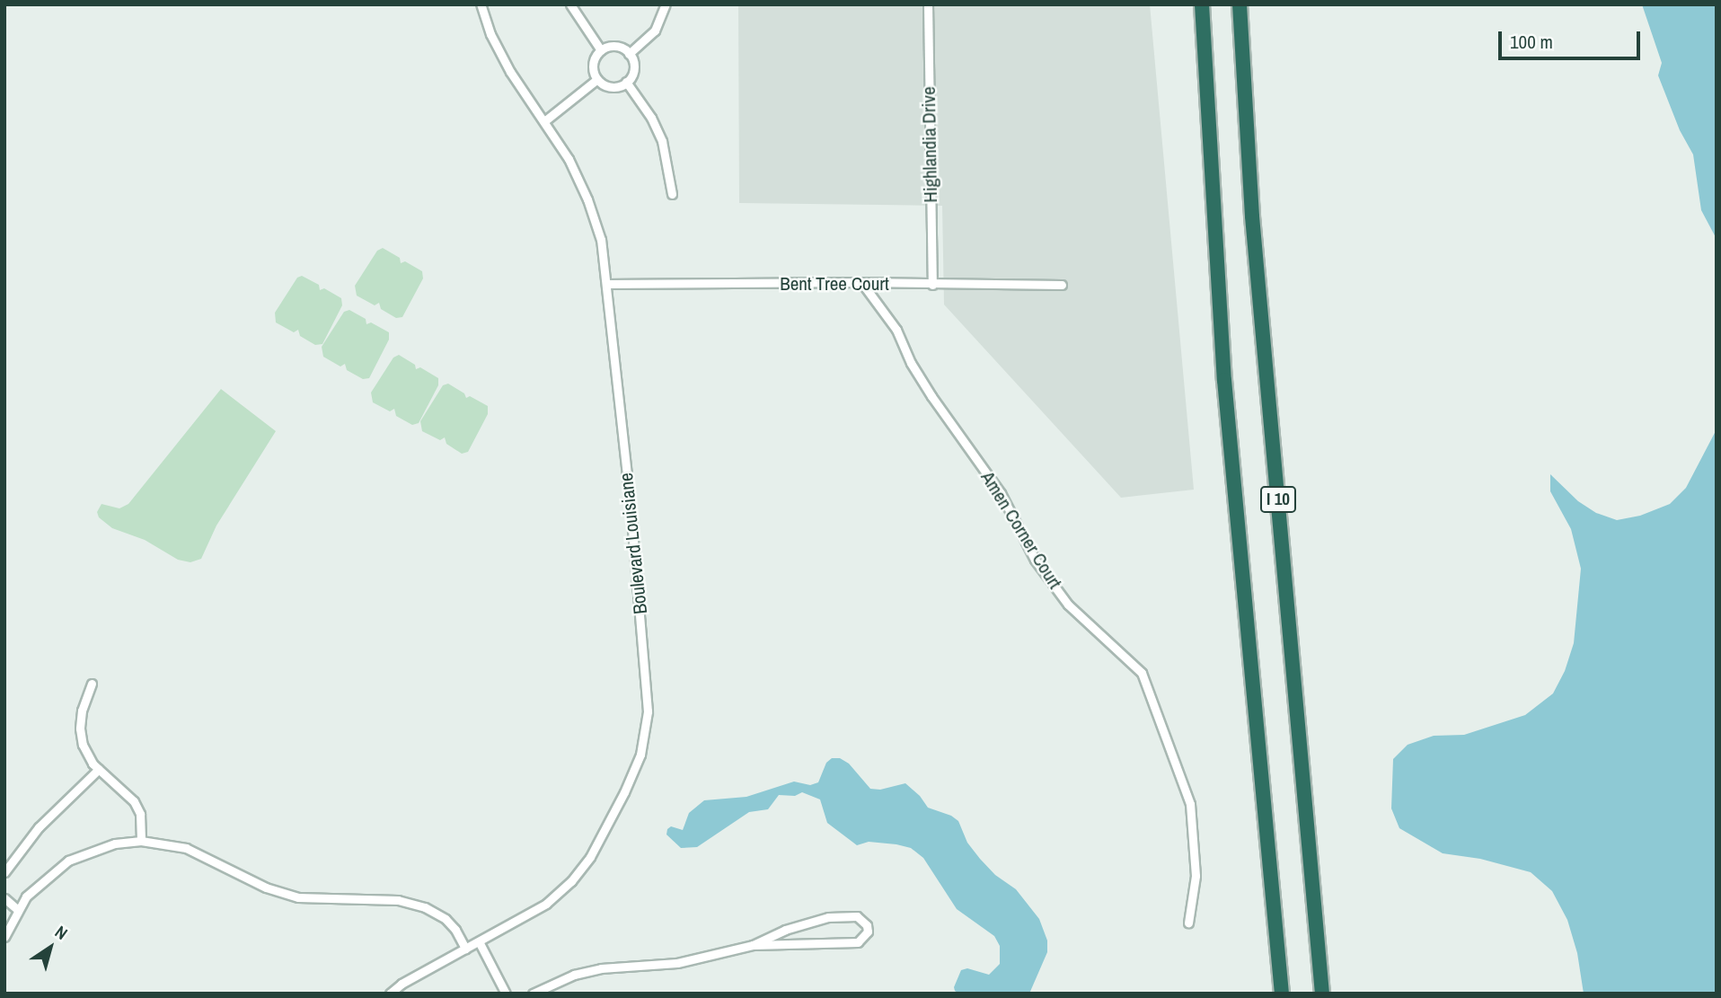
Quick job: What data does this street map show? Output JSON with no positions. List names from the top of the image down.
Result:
{
  "streets": {
    "highway": ["I 10"],
    "street": [
      "Highlandia Drive",
      "Bent Tree Court",
      "Amen Corner Court",
      "Boulevard Louisiane"
    ]
  },
  "crossings": [
    ["Highlandia Drive", "Bent Tree Court"],
    ["Bent Tree Court", "Amen Corner Court"],
    ["Bent Tree Court", "Boulevard Louisiane"]
  ],
  "scale_bar": "100 m",
  "north": "top right"
}
